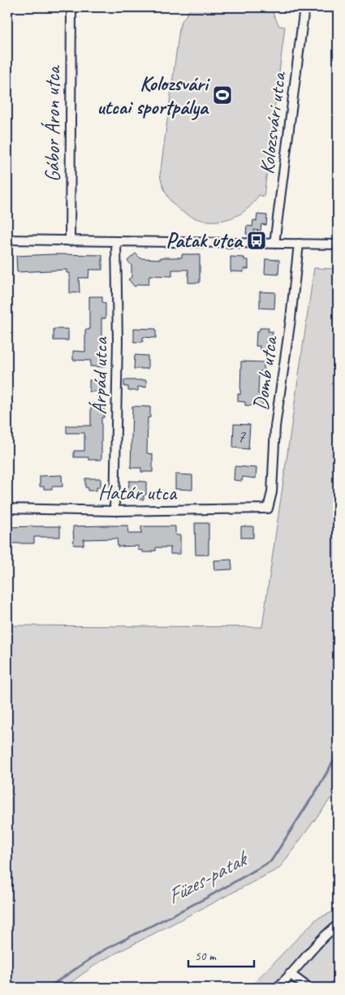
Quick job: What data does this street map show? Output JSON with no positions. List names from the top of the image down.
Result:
{
  "streets": {
    "street": [
      "Kolozsvári utca",
      "Gábor Áron utca",
      "Domb utca",
      "Árpád utca",
      "Határ utca"
    ]
  },
  "crossings": [
    ["Domb utca", "Határ utca"],
    ["Árpád utca", "Határ utca"]
  ],
  "water": ["Füzes-patak"],
  "places": {
    "sports": ["Kolozsvári utcai sportpálya"],
    "bus stop": ["Patak utca"]
  },
  "house_numbers": ["7"],
  "scale_bar": "50 m"
}
